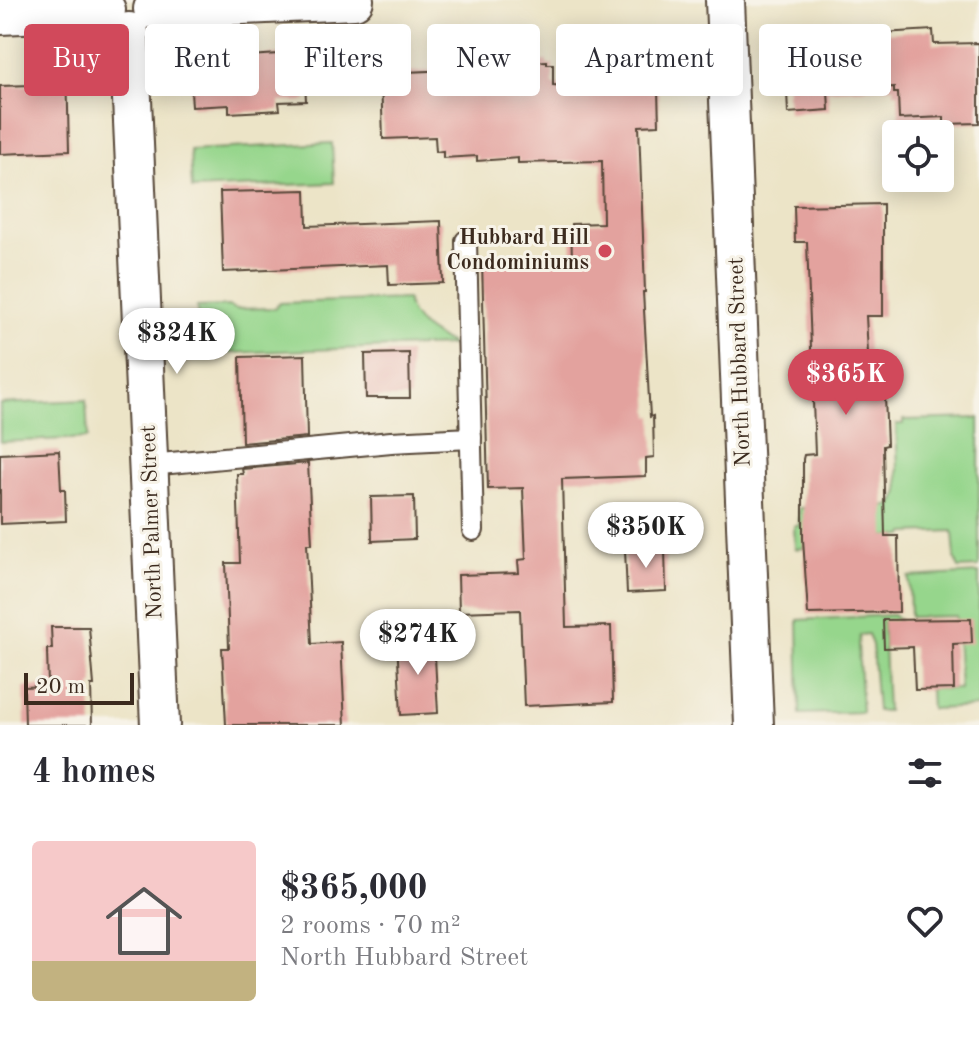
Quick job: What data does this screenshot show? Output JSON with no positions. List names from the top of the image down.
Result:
{
  "streets": {
    "street": ["North Hubbard Street", "North Palmer Street"]
  },
  "places": ["Hubbard Hill Condominiums"],
  "scale_bar": "20 m",
  "page": {
    "chip": [
      "Buy",
      "Rent",
      "Filters",
      "New",
      "Apartment",
      "House"
    ],
    "price": [
      "$324K",
      "$365K",
      "$350K",
      "$274K"
    ],
    "scale": "20 m",
    "heading": "4 homes",
    "list": [
      {
        "name": "$365,000",
        "note": "2 rooms · 70 m² · North Hubbard Street"
      }
    ]
  }
}
